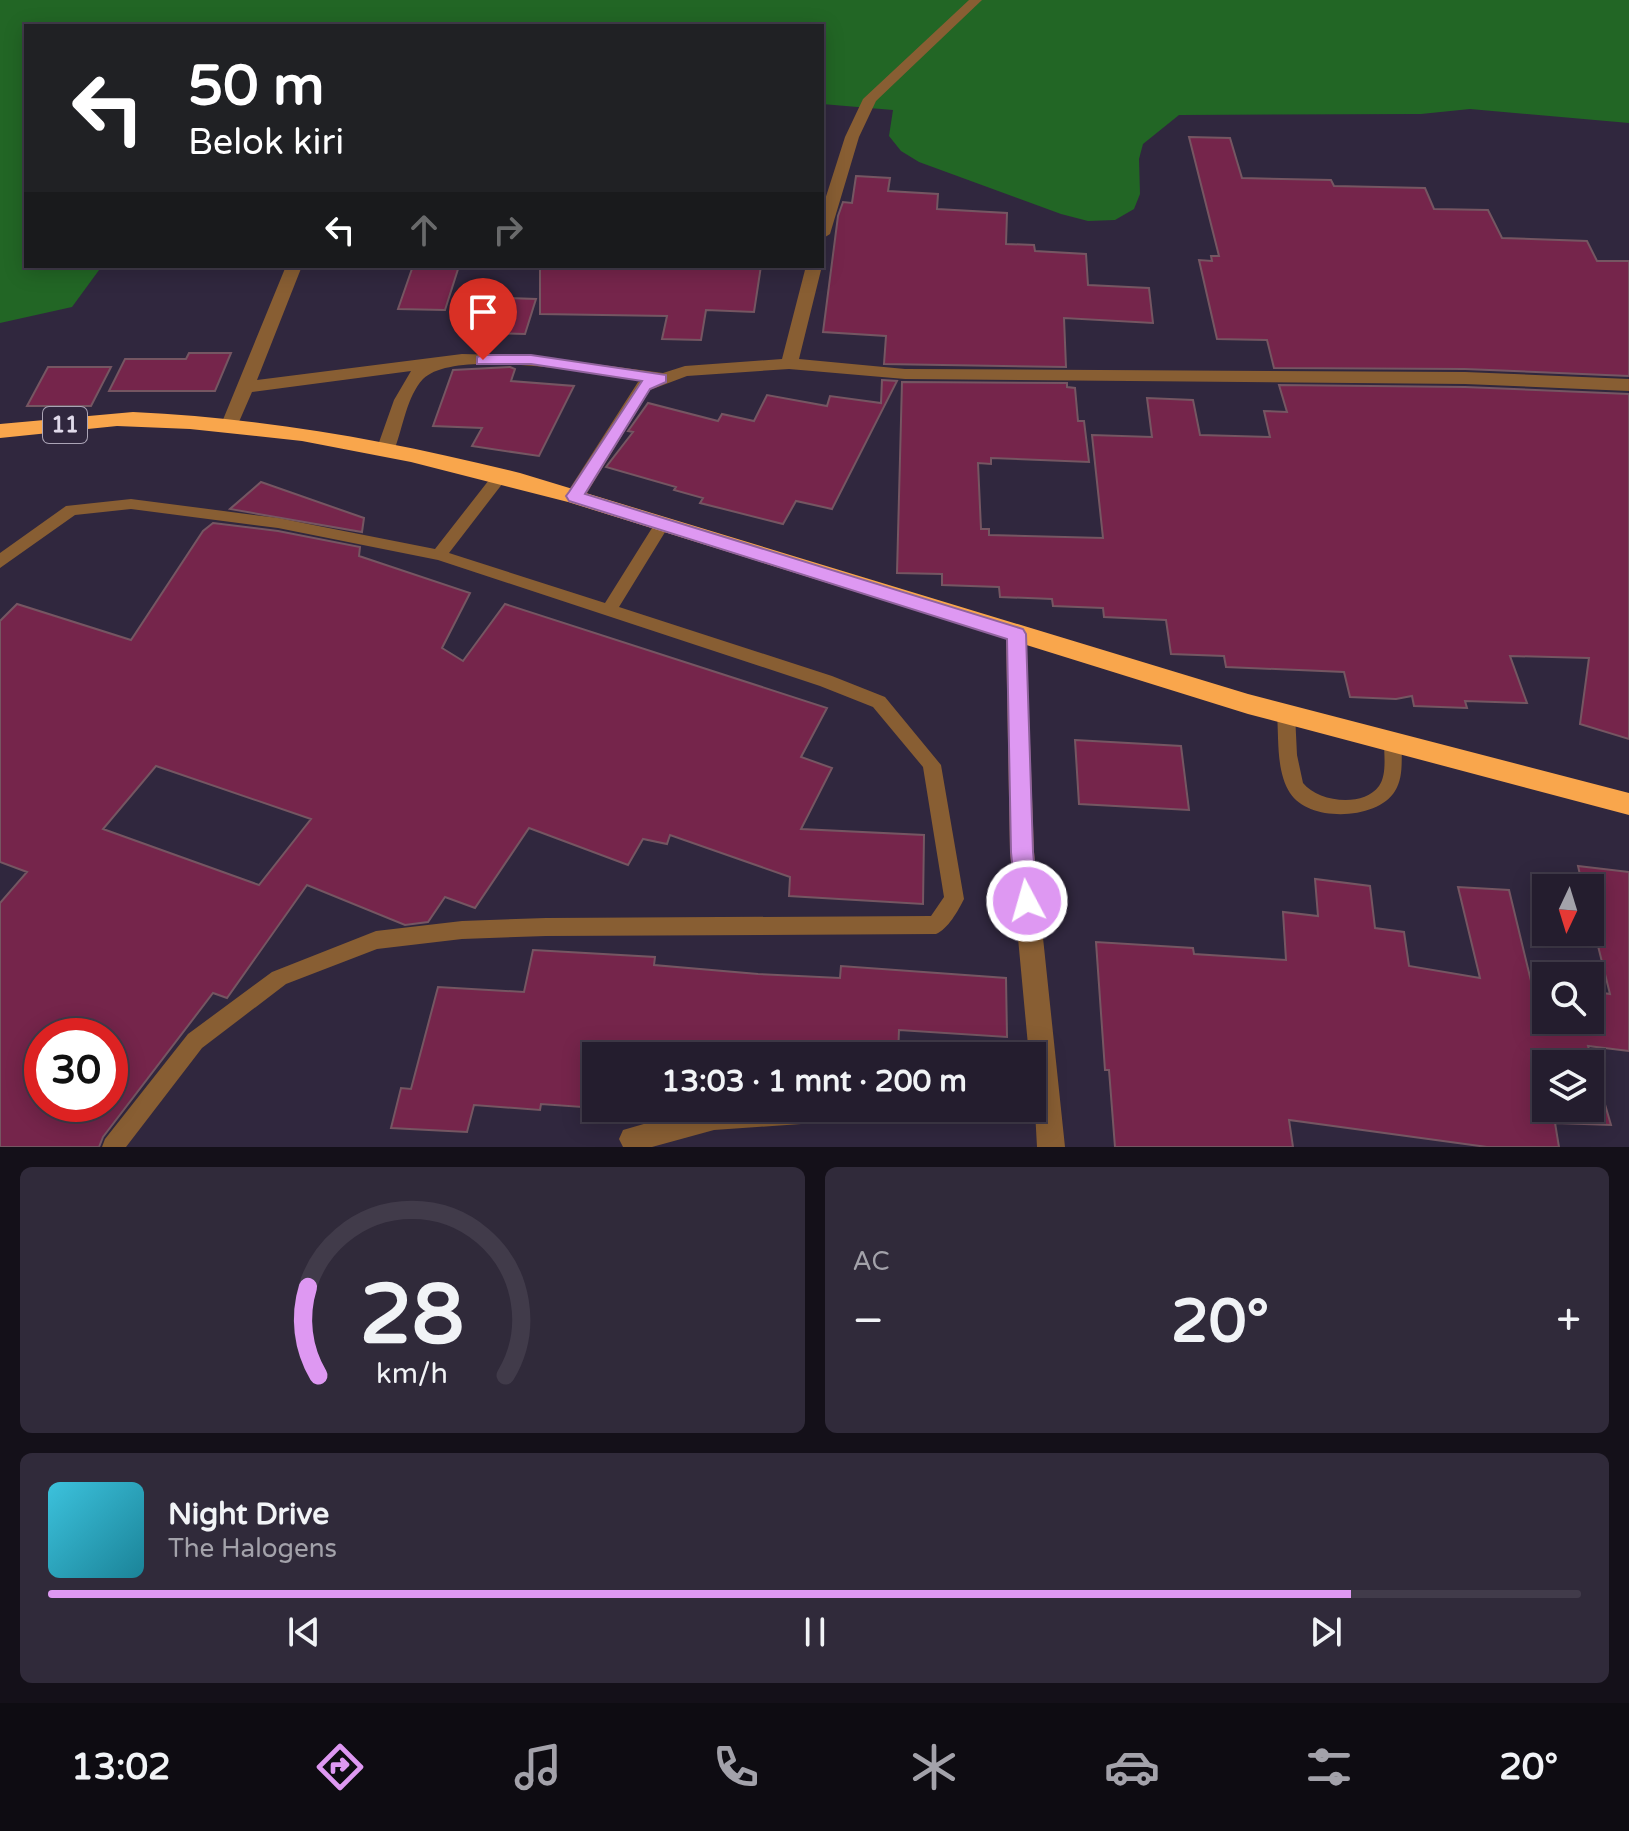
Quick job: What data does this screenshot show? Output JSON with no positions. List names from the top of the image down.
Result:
{
  "streets": {
    "highway": ["11"]
  },
  "north": "bottom",
  "page": {
    "turn": ["50 m", "Belok kiri"],
    "limit": "30",
    "trip": "13:03 · 1 mnt · 200 m",
    "tile": "AC",
    "heat": ["−", "20°", "+"],
    "song": ["Night Drive", "The Halogens"],
    "tabs": ["13:02", "20°"],
    "gauge": ["28", "km/h"]
  }
}
